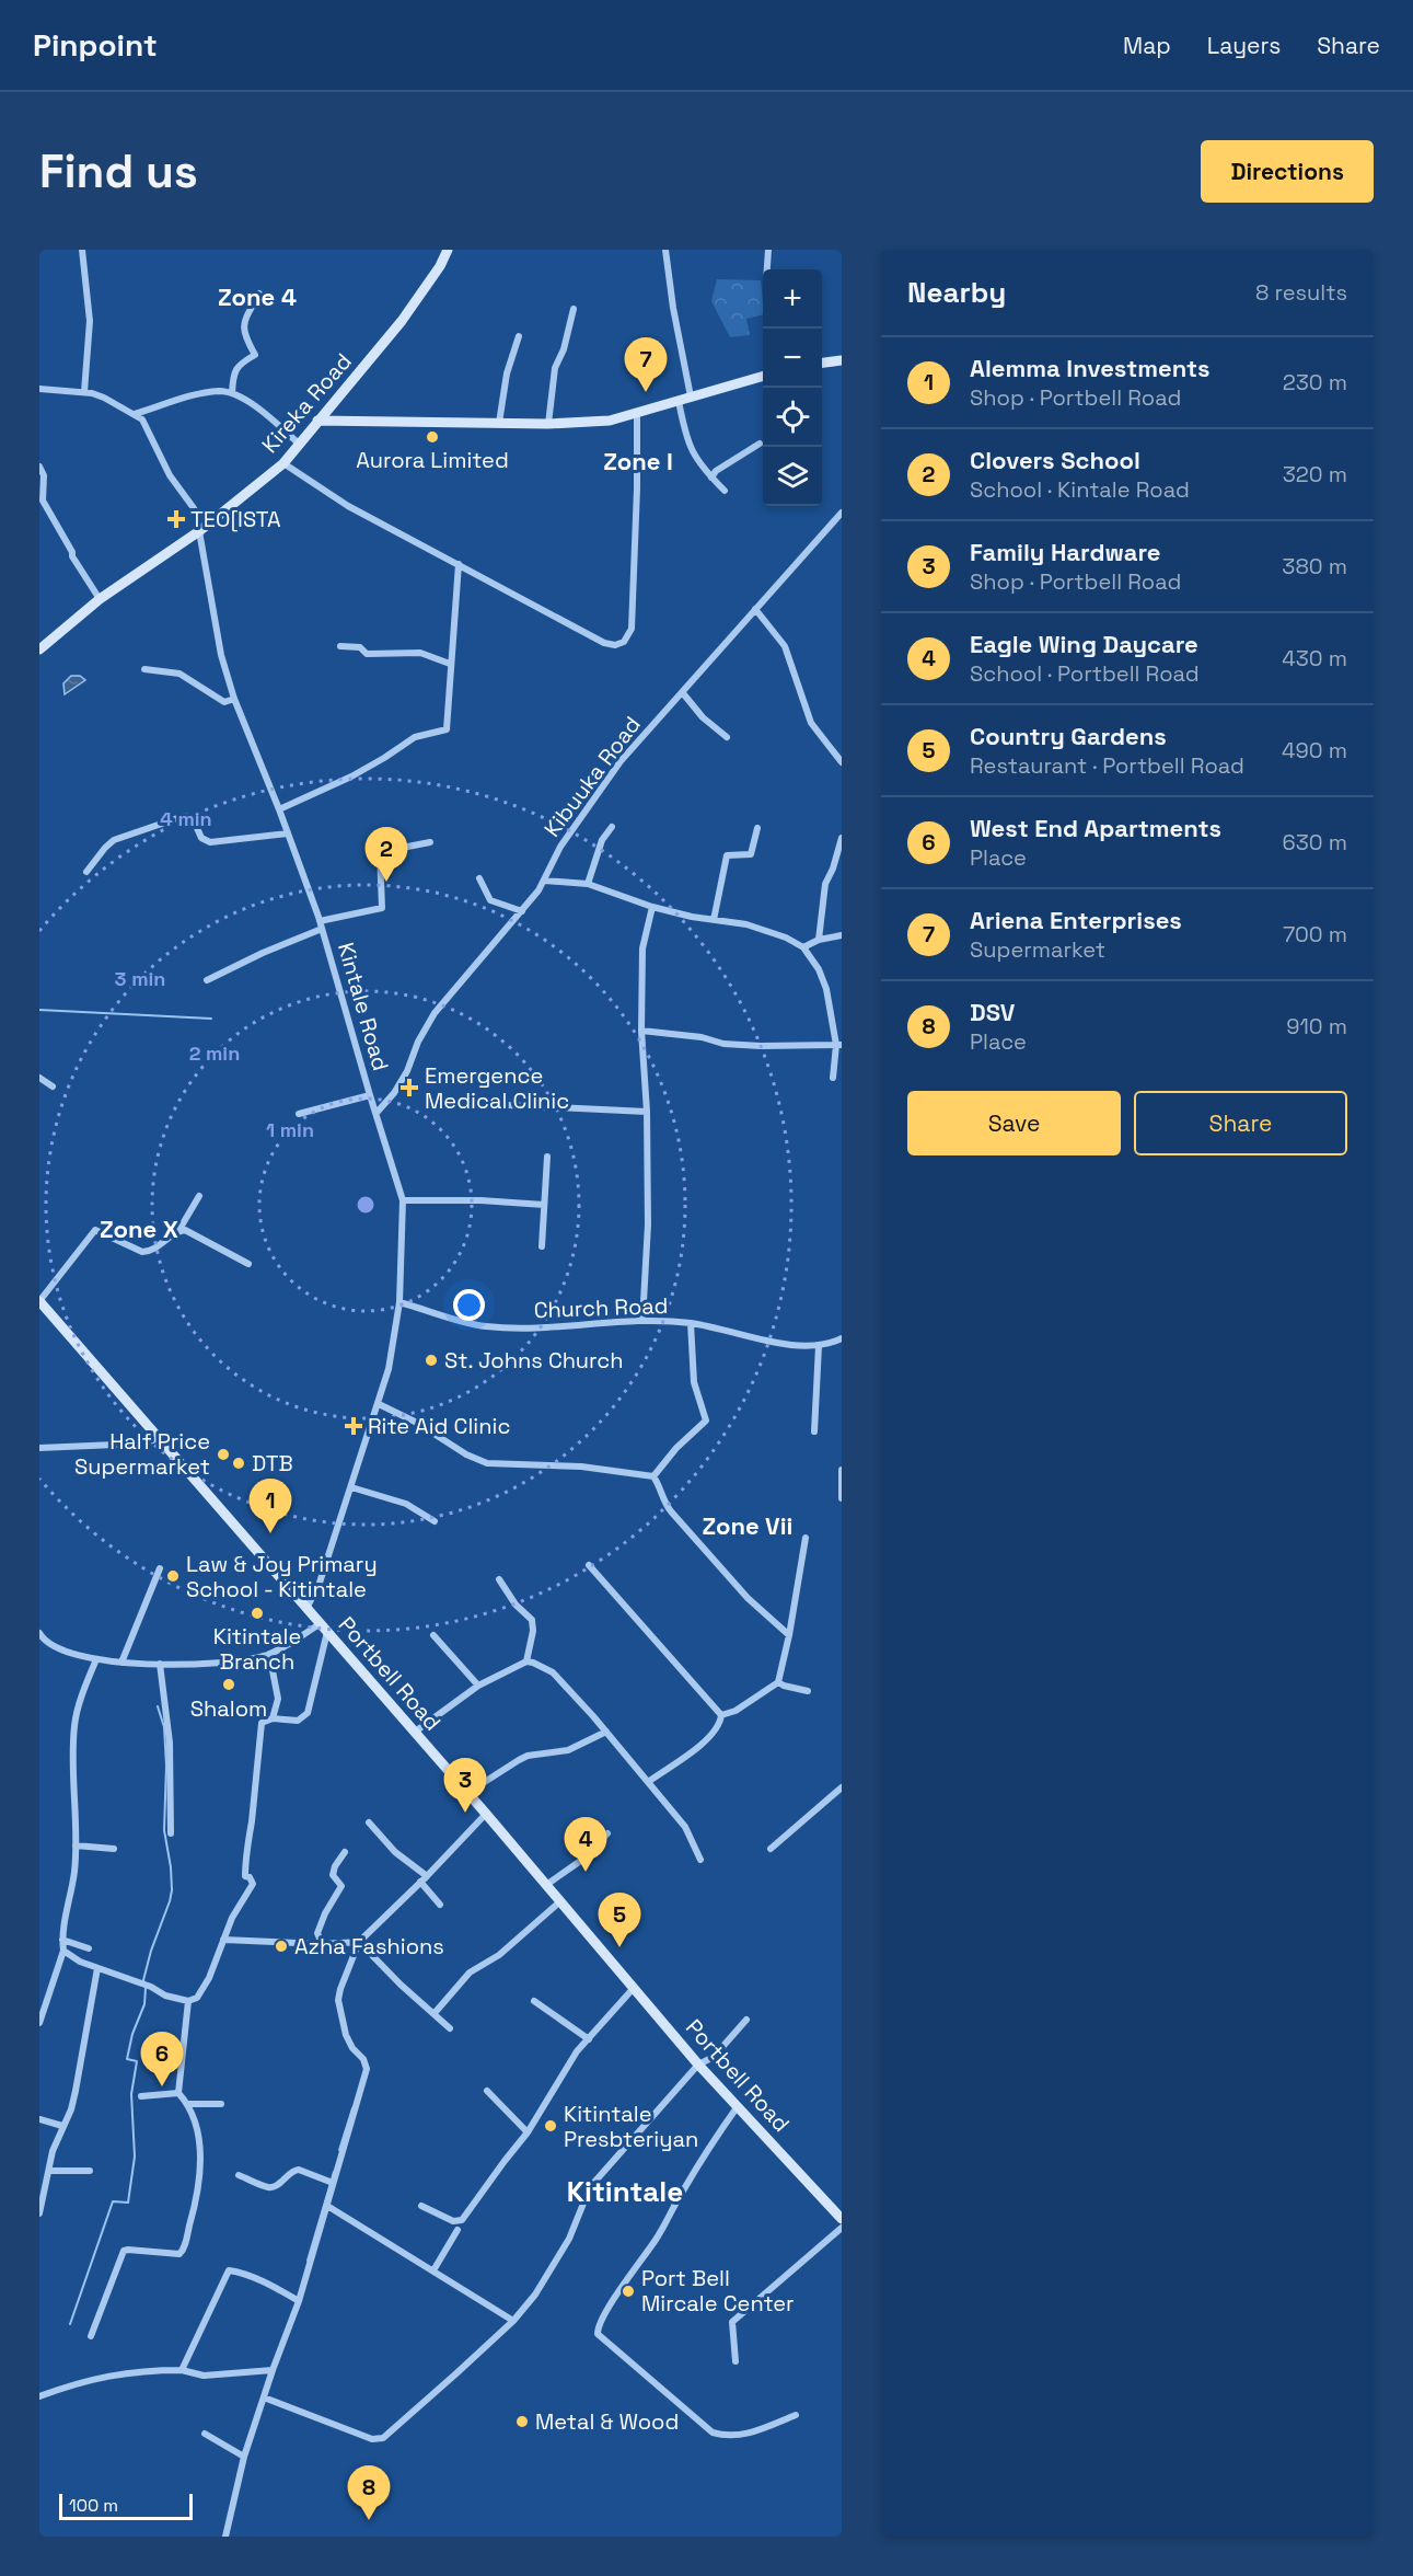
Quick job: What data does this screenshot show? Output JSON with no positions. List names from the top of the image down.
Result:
{
  "streets": {
    "main road": ["Kireka Road", "Portbell Road"],
    "street": ["Kibuuka Road", "Kintale Road", "Church Road"]
  },
  "crossings": [
    ["Kireka Road", "Kintale Road"],
    ["Kibuuka Road", "Kintale Road"],
    ["Kintale Road", "Church Road"],
    ["Kintale Road", "Portbell Road"]
  ],
  "districts": [
    "Zone 4",
    "Zone I",
    "Zone X",
    "Zone Vii",
    "Kitintale"
  ],
  "places": {
    "other": [
      "Aurora Limited",
      "St. Johns Church",
      "Half Price Supermarket",
      "DTB",
      "Law & Joy Primary School - Kitintale",
      "Kitintale Branch",
      "Shalom",
      "Azha Fashions",
      "Kitintale Presbteriyan",
      "Port Bell Mircale Center",
      "Metal & Wood"
    ],
    "health": ["TEO[ISTA", "Emergence Medical Clinic", "Rite Aid Clinic"]
  },
  "scale_bar": "100 m",
  "page": {
    "header": "Pinpoint",
    "nav": ["Map", "Layers", "Share"],
    "buttons": [
      "Directions",
      ["Save", "Share"]
    ],
    "title": "Find us",
    "heading": ["Nearby", "8 results"],
    "map_buttons": ["+", "−"],
    "list": [
      {
        "mark": "1",
        "name": "Alemma Investments",
        "note": "Shop · Portbell Road",
        "value": "230 m"
      },
      {
        "mark": "2",
        "name": "Clovers School",
        "note": "School · Kintale Road",
        "value": "320 m"
      },
      {
        "mark": "3",
        "name": "Family Hardware",
        "note": "Shop · Portbell Road",
        "value": "380 m"
      },
      {
        "mark": "4",
        "name": "Eagle Wing Daycare",
        "note": "School · Portbell Road",
        "value": "430 m"
      },
      {
        "mark": "5",
        "name": "Country Gardens",
        "note": "Restaurant · Portbell Road",
        "value": "490 m"
      },
      {
        "mark": "6",
        "name": "West End Apartments",
        "note": "Place",
        "value": "630 m"
      },
      {
        "mark": "7",
        "name": "Ariena Enterprises",
        "note": "Supermarket",
        "value": "700 m"
      },
      {
        "mark": "8",
        "name": "DSV",
        "note": "Place",
        "value": "910 m"
      }
    ],
    "pins": [
      "7",
      "2",
      "1",
      "3",
      "4",
      "5",
      "6",
      "8"
    ],
    "scale": "100 m"
  },
  "rings": [
    "4 min",
    "3 min",
    "2 min",
    "1 min"
  ]
}
